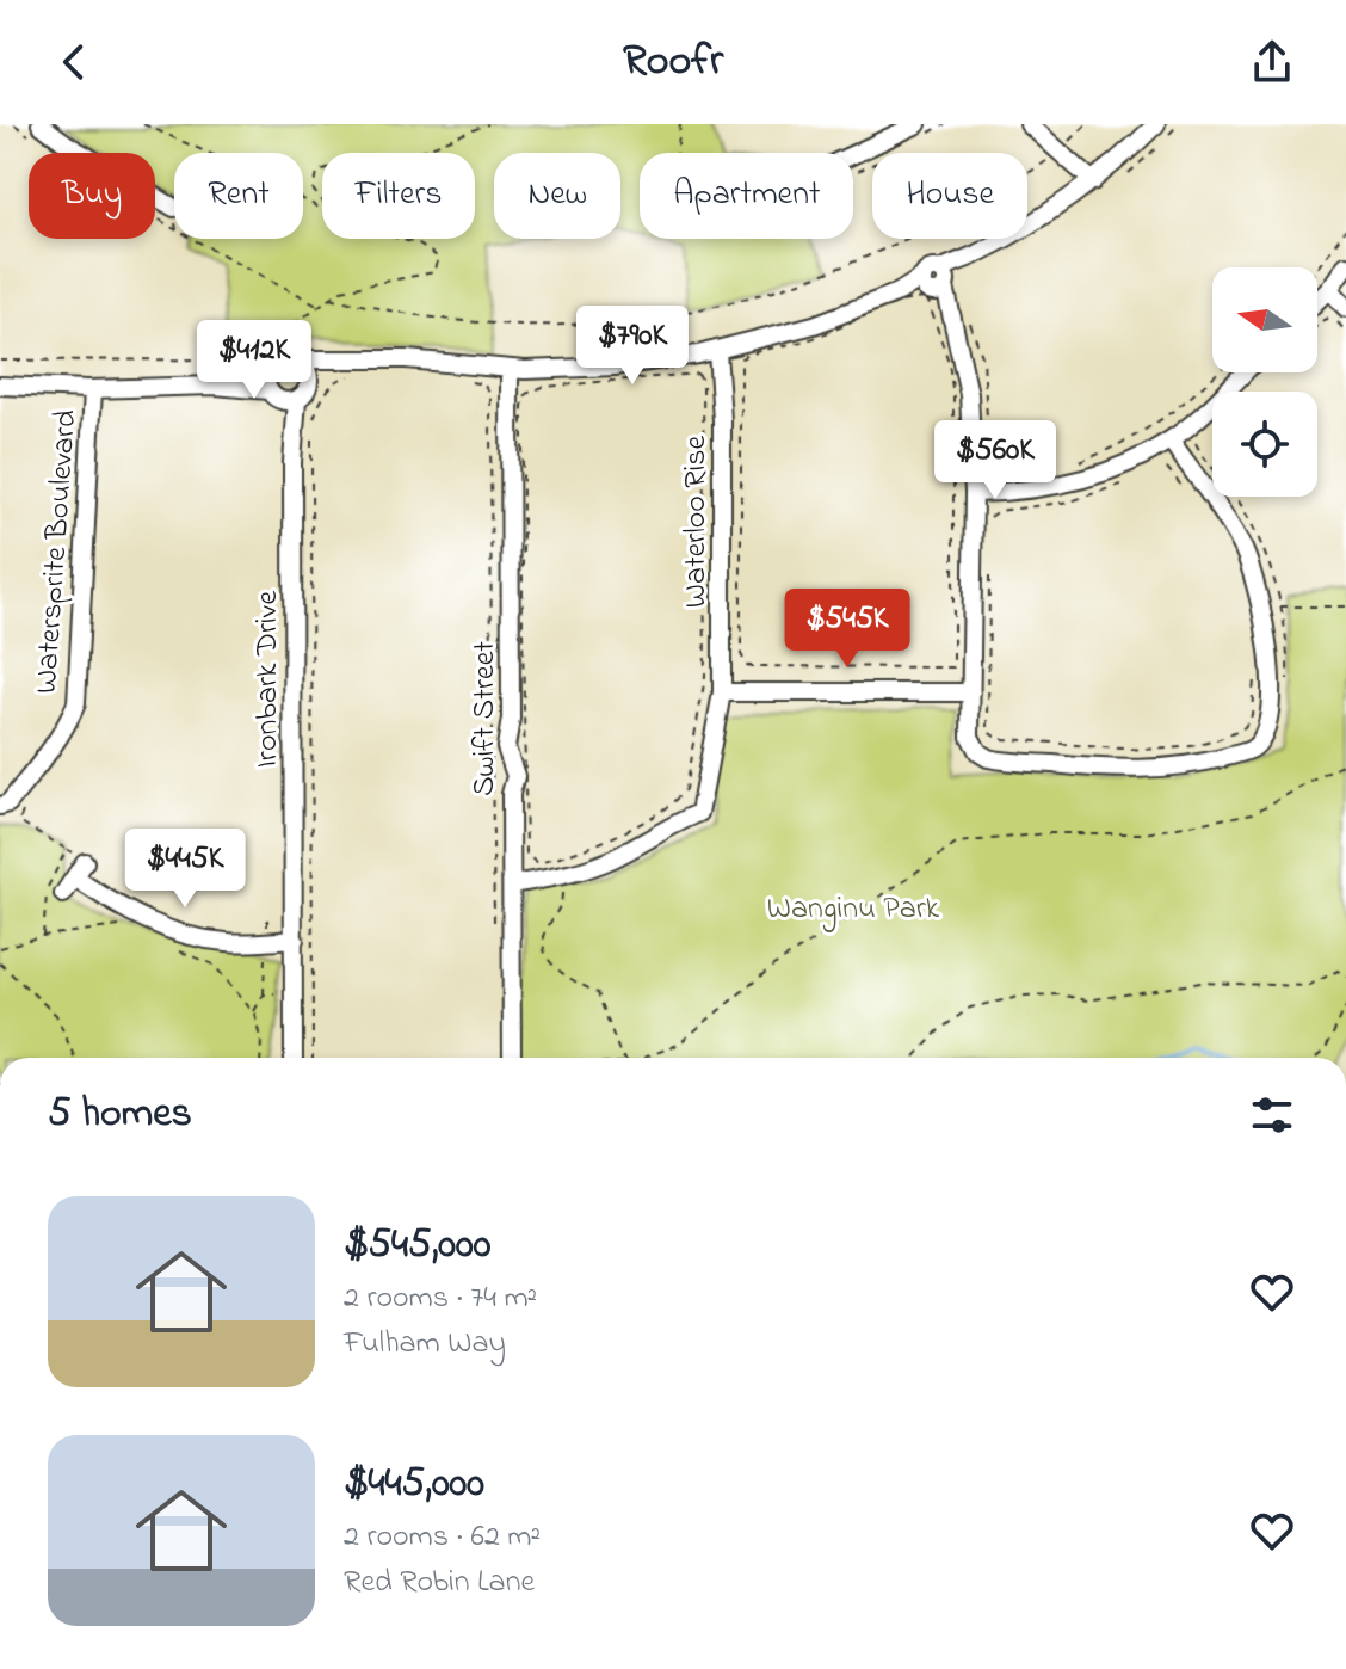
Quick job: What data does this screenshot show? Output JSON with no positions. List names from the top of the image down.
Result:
{
  "streets": {
    "street": [
      "Waterloo Rise",
      "Watersprite Boulevard",
      "Ironbark Drive",
      "Swift Street"
    ]
  },
  "parks": ["Wanginu Park"],
  "north": "left",
  "page": {
    "header": "Roofr",
    "chip": [
      "Buy",
      "Rent",
      "Filters",
      "New",
      "Apartment",
      "House"
    ],
    "price": [
      "$790K",
      "$412K",
      "$560K",
      "$545K",
      "$445K"
    ],
    "heading": "5 homes",
    "list": [
      {
        "name": "$545,000",
        "note": "2 rooms · 74 m² · Fulham Way"
      },
      {
        "name": "$445,000",
        "note": "2 rooms · 62 m² · Red Robin Lane"
      }
    ]
  }
}
